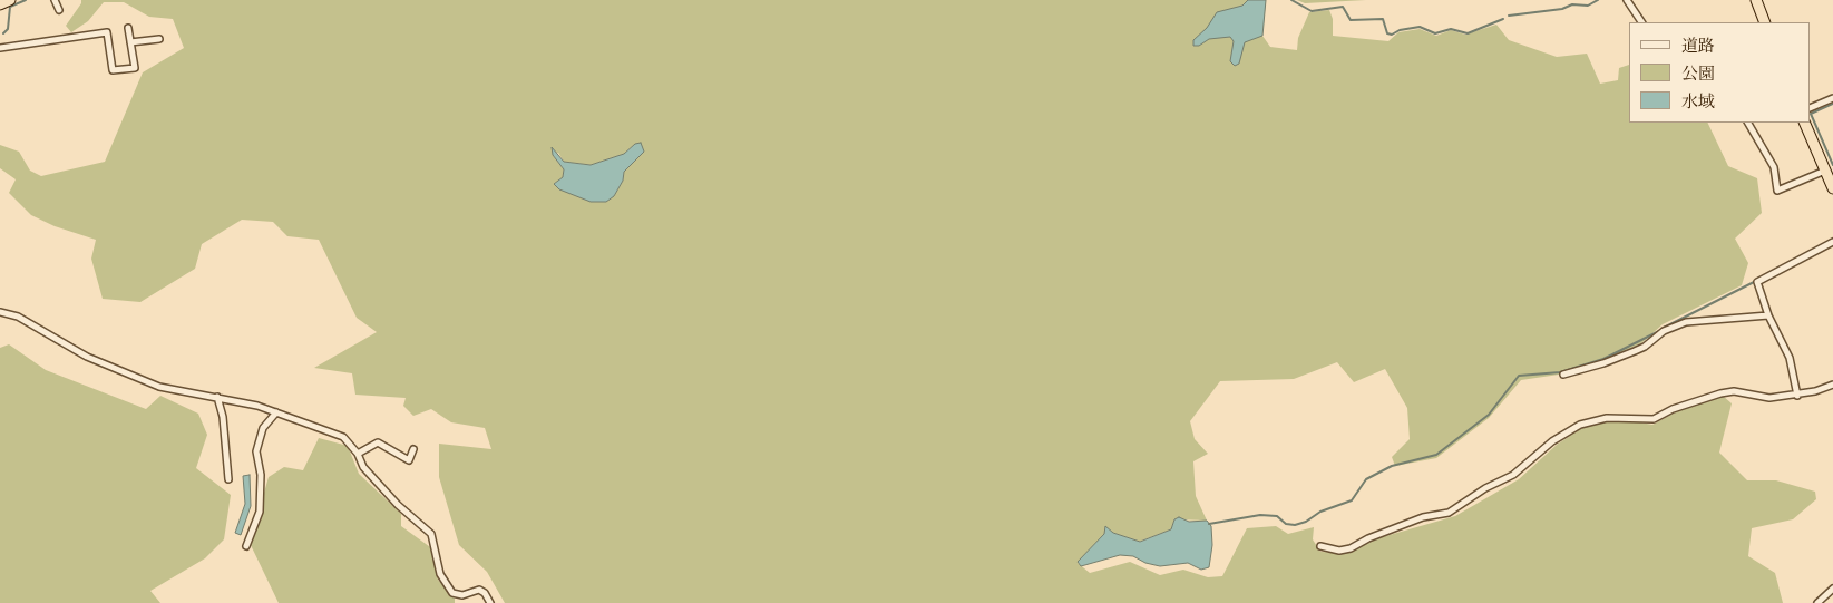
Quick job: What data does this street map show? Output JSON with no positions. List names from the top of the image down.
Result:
{
  "legend": ["道路", "公園", "水域"]
}
